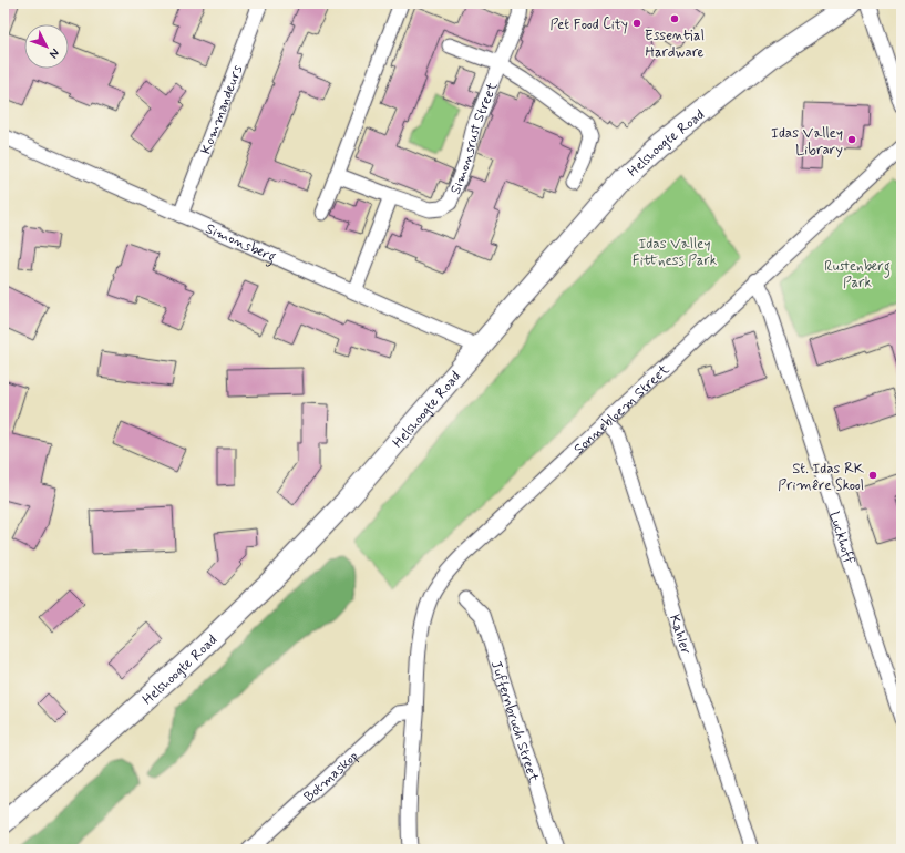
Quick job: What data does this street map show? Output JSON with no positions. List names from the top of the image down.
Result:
{
  "streets": {
    "main road": ["Helshoogte Road"],
    "street": [
      "Kommandeurs",
      "Simonsrust Street",
      "Simonsberg",
      "Sonnebloem Street",
      "Luckhoff",
      "Kahler",
      "Juffernbruch Street",
      "Botmaskop"
    ]
  },
  "crossings": [
    ["Kommandeurs", "Simonsberg"],
    ["Helshoogte Road", "Simonsberg"],
    ["Sonnebloem Street", "Luckhoff"],
    ["Sonnebloem Street", "Kahler"],
    ["Sonnebloem Street", "Botmaskop"]
  ],
  "parks": ["Idas Valley Fittness Park", "Rustenberg Park"],
  "places": [
    "Essential Hardware",
    "Pet Food City",
    "Idas Valley Library",
    "St. Idas RK Primêre Skool"
  ],
  "north": "bottom right"
}
